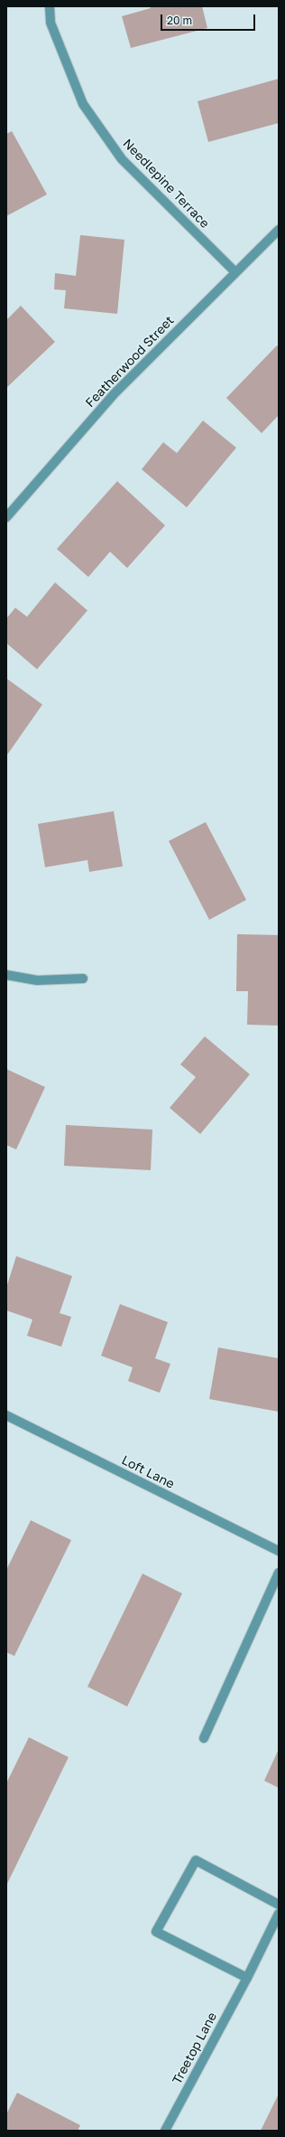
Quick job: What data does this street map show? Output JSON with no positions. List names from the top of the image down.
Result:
{
  "streets": {
    "street": [
      "Needlepine Terrace",
      "Featherwood Street",
      "Loft Lane",
      "Treetop Lane"
    ]
  },
  "crossings": [
    ["Needlepine Terrace", "Featherwood Street"]
  ],
  "scale_bar": "20 m"
}
